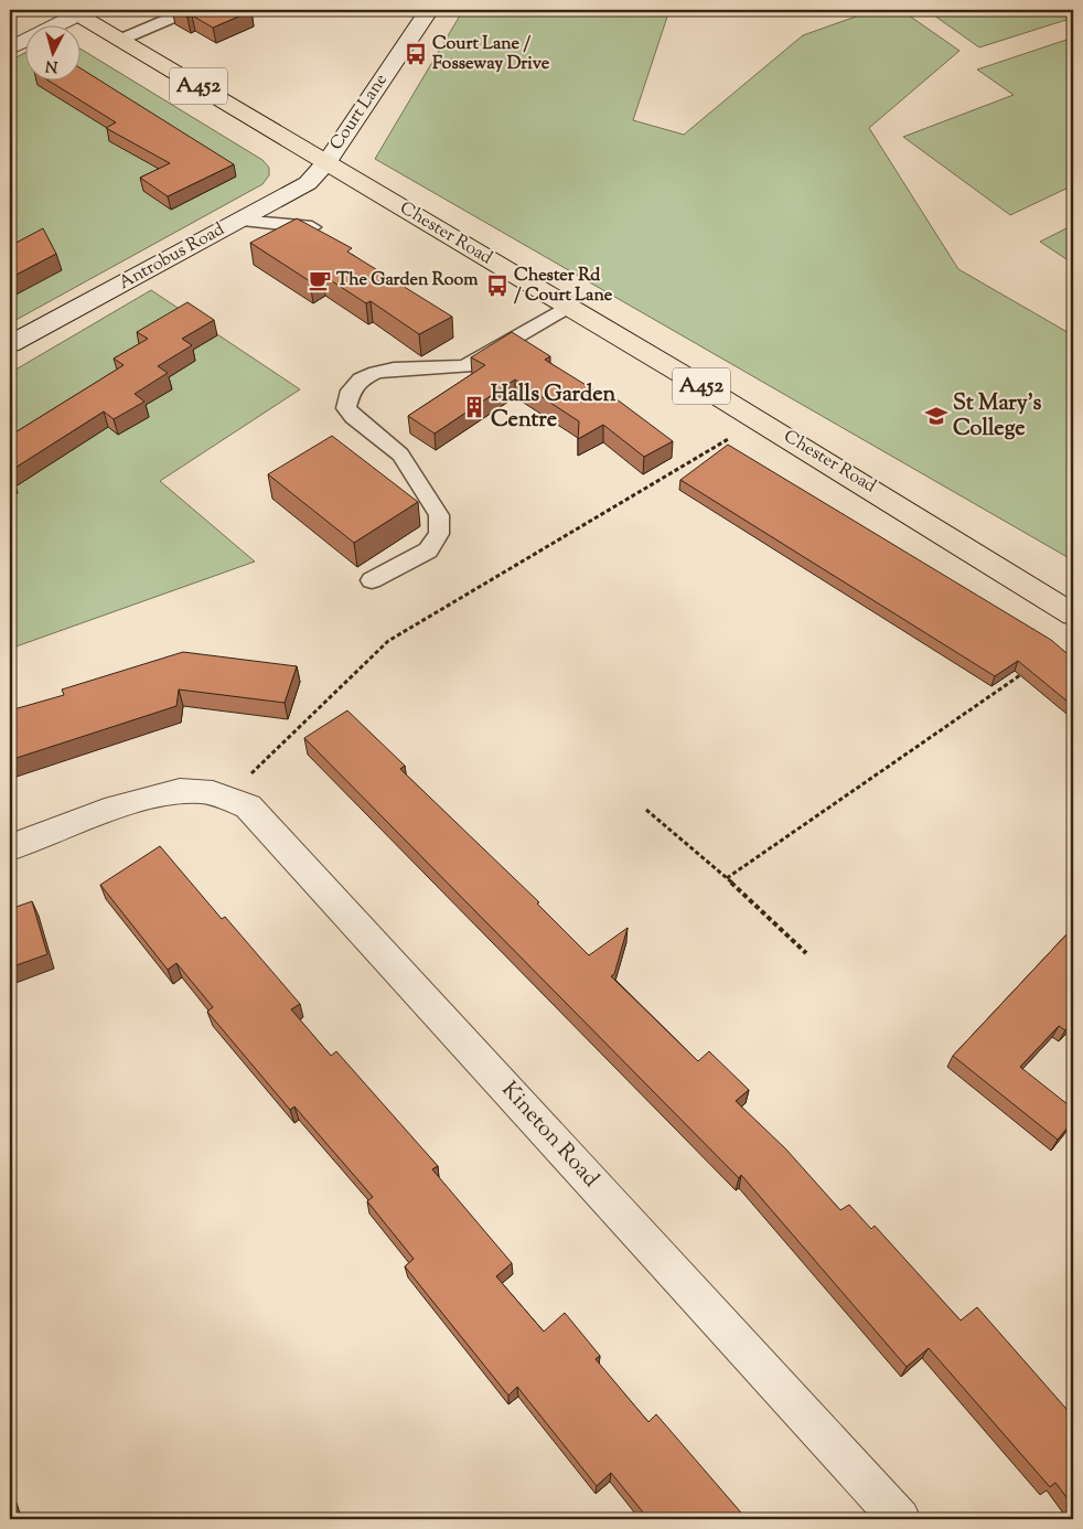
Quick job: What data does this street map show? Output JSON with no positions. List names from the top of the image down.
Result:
{
  "streets": {
    "highway": ["A452", "Chester Road"],
    "street": ["Court Lane", "Antrobus Road", "Kineton Road"]
  },
  "crossings": [
    ["Court Lane", "Chester Road"],
    ["Court Lane", "Antrobus Road"],
    ["Chester Road", "Antrobus Road"]
  ],
  "places": {
    "bus stop": ["Court Lane / Fosseway Drive", "Chester Rd / Court Lane"],
    "cafe": ["The Garden Room"],
    "building": ["Halls Garden Centre"],
    "school or university": ["St Mary's College"]
  },
  "north": "bottom"
}
